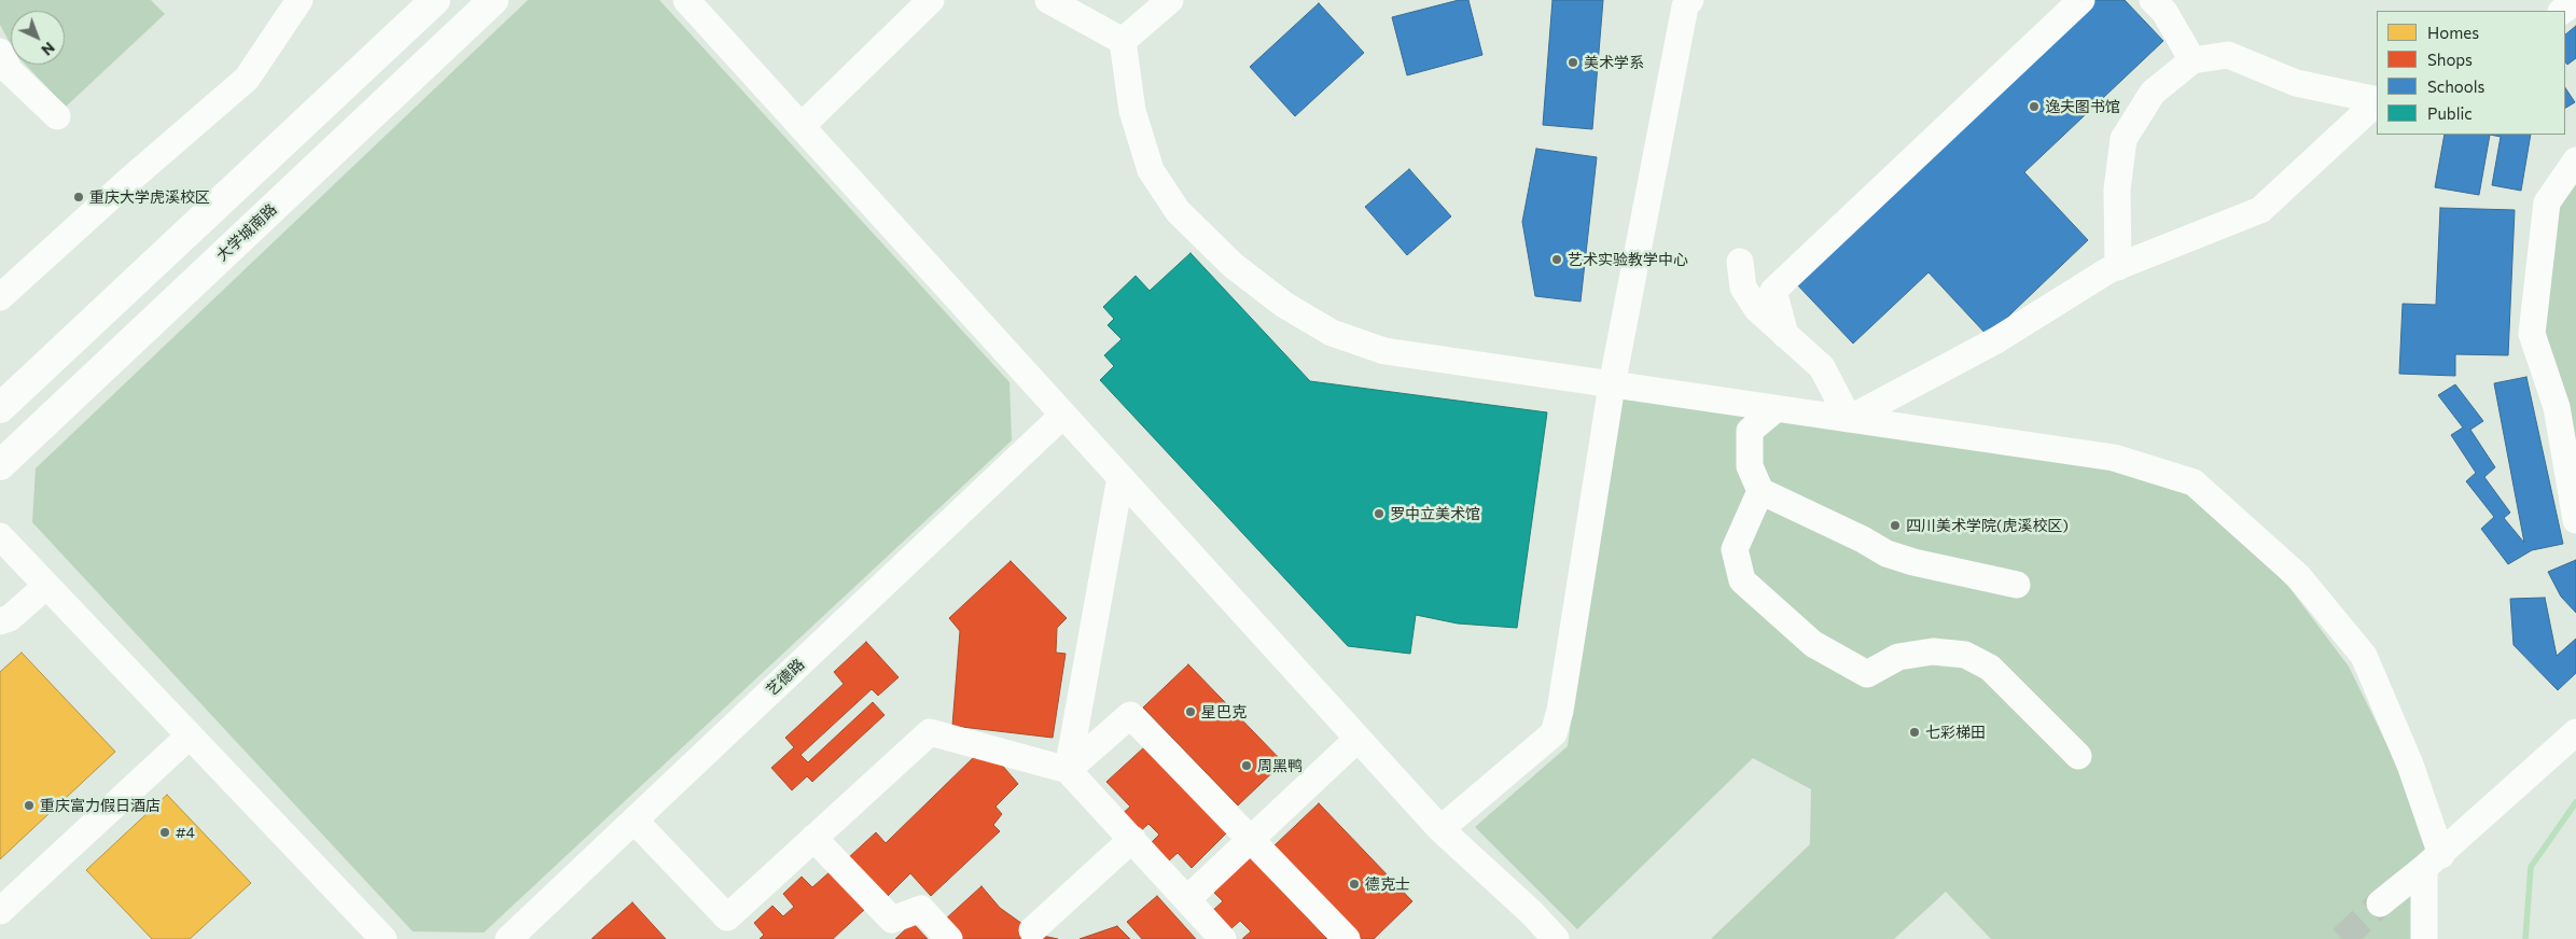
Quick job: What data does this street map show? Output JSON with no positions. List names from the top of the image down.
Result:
{
  "streets": {
    "main road": ["大学城南路"],
    "street": ["艺德路"]
  },
  "places": [
    "美术学系",
    "逸夫图书馆",
    "重庆大学虎溪校区",
    "艺术实验教学中心",
    "罗中立美术馆",
    "四川美术学院(虎溪校区)",
    "星巴克",
    "七彩梯田",
    "周黑鸭",
    "重庆富力假日酒店",
    "#4",
    "德克士"
  ],
  "legend": [
    "Homes",
    "Shops",
    "Schools",
    "Public"
  ],
  "north": "bottom right"
}
